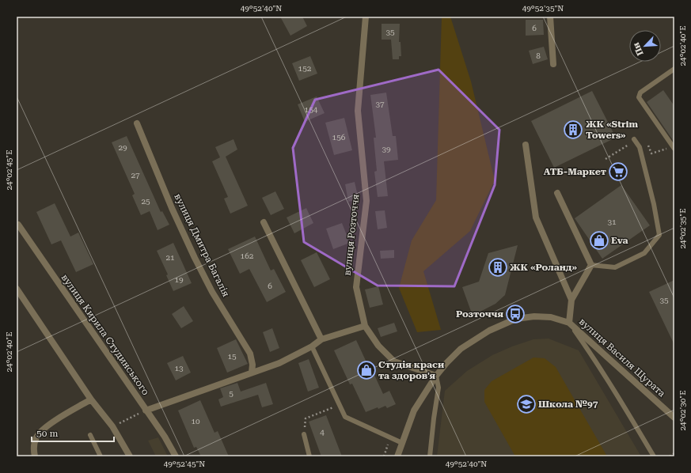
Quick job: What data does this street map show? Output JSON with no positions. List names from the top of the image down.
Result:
{
  "streets": {
    "street": [
      "вулиця Розточчя",
      "вулиця Дмитра Багалія",
      "вулиця Кирила Студинського",
      "вулиця Василя Щурата"
    ]
  },
  "crossings": [
    ["вулиця Розточчя", "вулиця Василя Щурата"]
  ],
  "places": {
    "building": ["ЖК «Strim Towers»", "ЖК «Роланд»"],
    "supermarket": ["АТБ-Маркет"],
    "shop": ["Eva", "Студія краси та здоров'я"],
    "bus stop": ["Розточчя"],
    "school or university": ["Школа №97"]
  },
  "house_numbers": [
    "6",
    "35",
    "8",
    "152",
    "37",
    "154",
    "156",
    "29",
    "39",
    "27",
    "25",
    "31",
    "162",
    "21",
    "19",
    "6",
    "35",
    "15",
    "13",
    "5",
    "10",
    "4"
  ],
  "scale_bar": "50 m",
  "north": "bottom left",
  "coordinates": [
    "49°52'40\"N",
    "49°52'35\"N",
    "24°02'40\"E",
    "24°02'45\"E",
    "24°02'35\"E",
    "24°02'30\"E",
    "49°52'45\"N"
  ]
}
